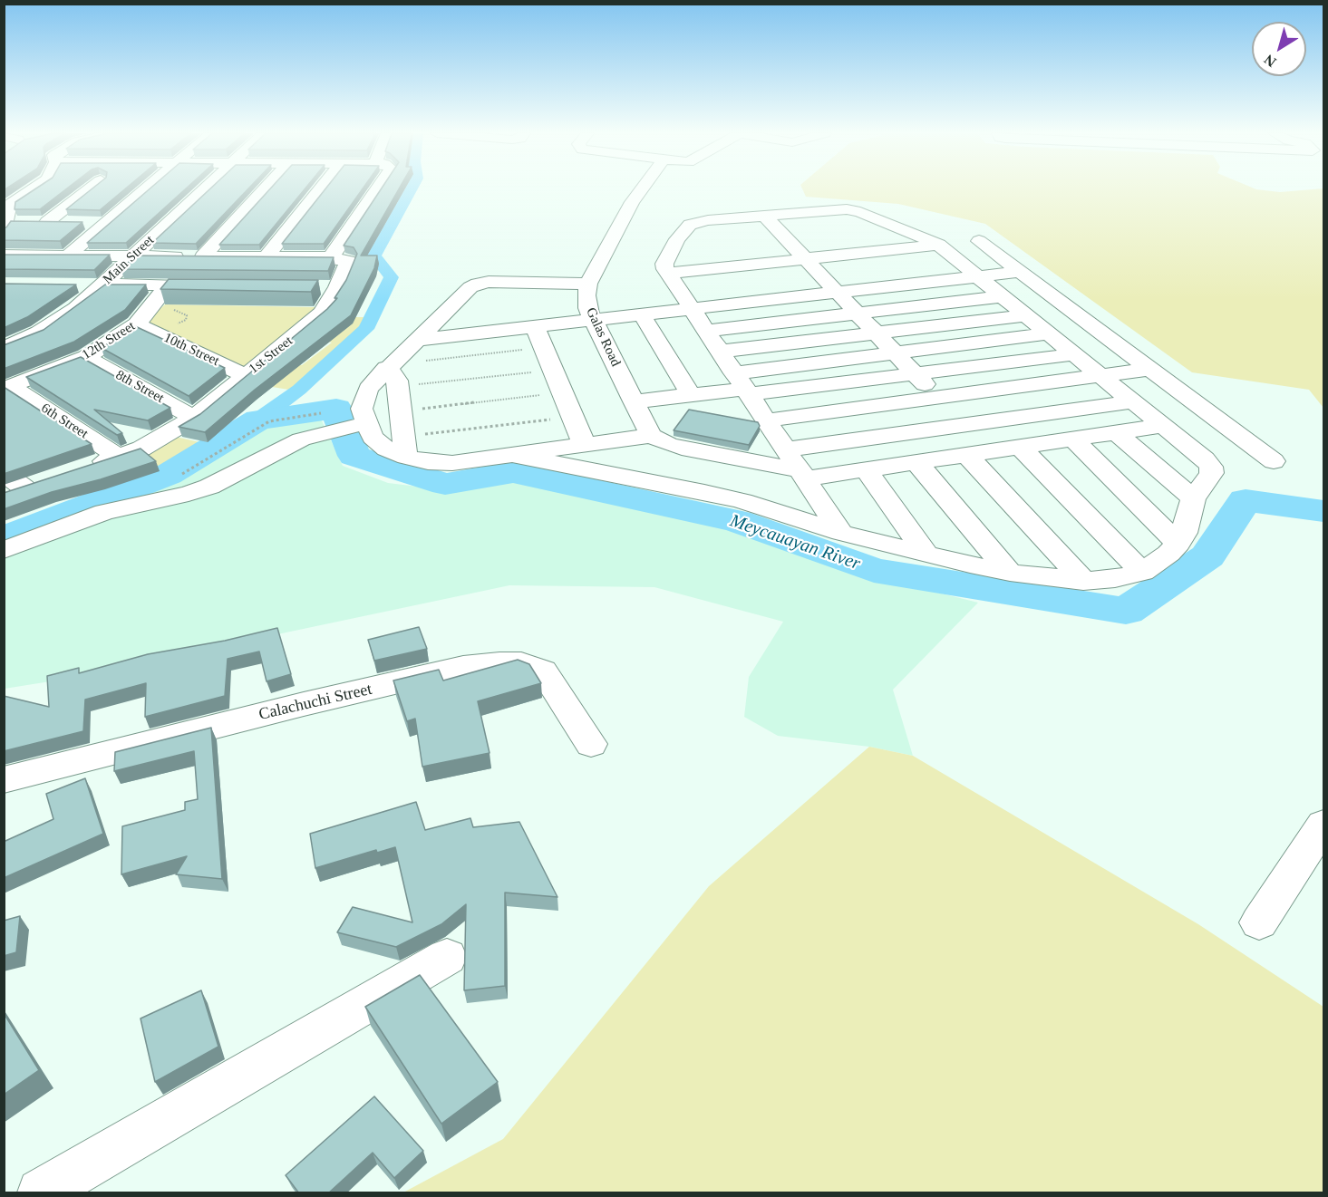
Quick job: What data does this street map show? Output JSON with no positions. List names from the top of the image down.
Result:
{
  "streets": {
    "street": [
      "Main Street",
      "Galas Road",
      "12th Street",
      "10th Street",
      "1st Street",
      "8th Street",
      "6th Street",
      "Calachuchi Street"
    ]
  },
  "crossings": [
    ["12th Street", "10th Street"],
    ["12th Street", "8th Street"],
    ["12th Street", "6th Street"],
    ["10th Street", "1st Street"],
    ["1st Street", "8th Street"],
    ["1st Street", "6th Street"]
  ],
  "water": ["Meycauayan River"],
  "north": "bottom left"
}
